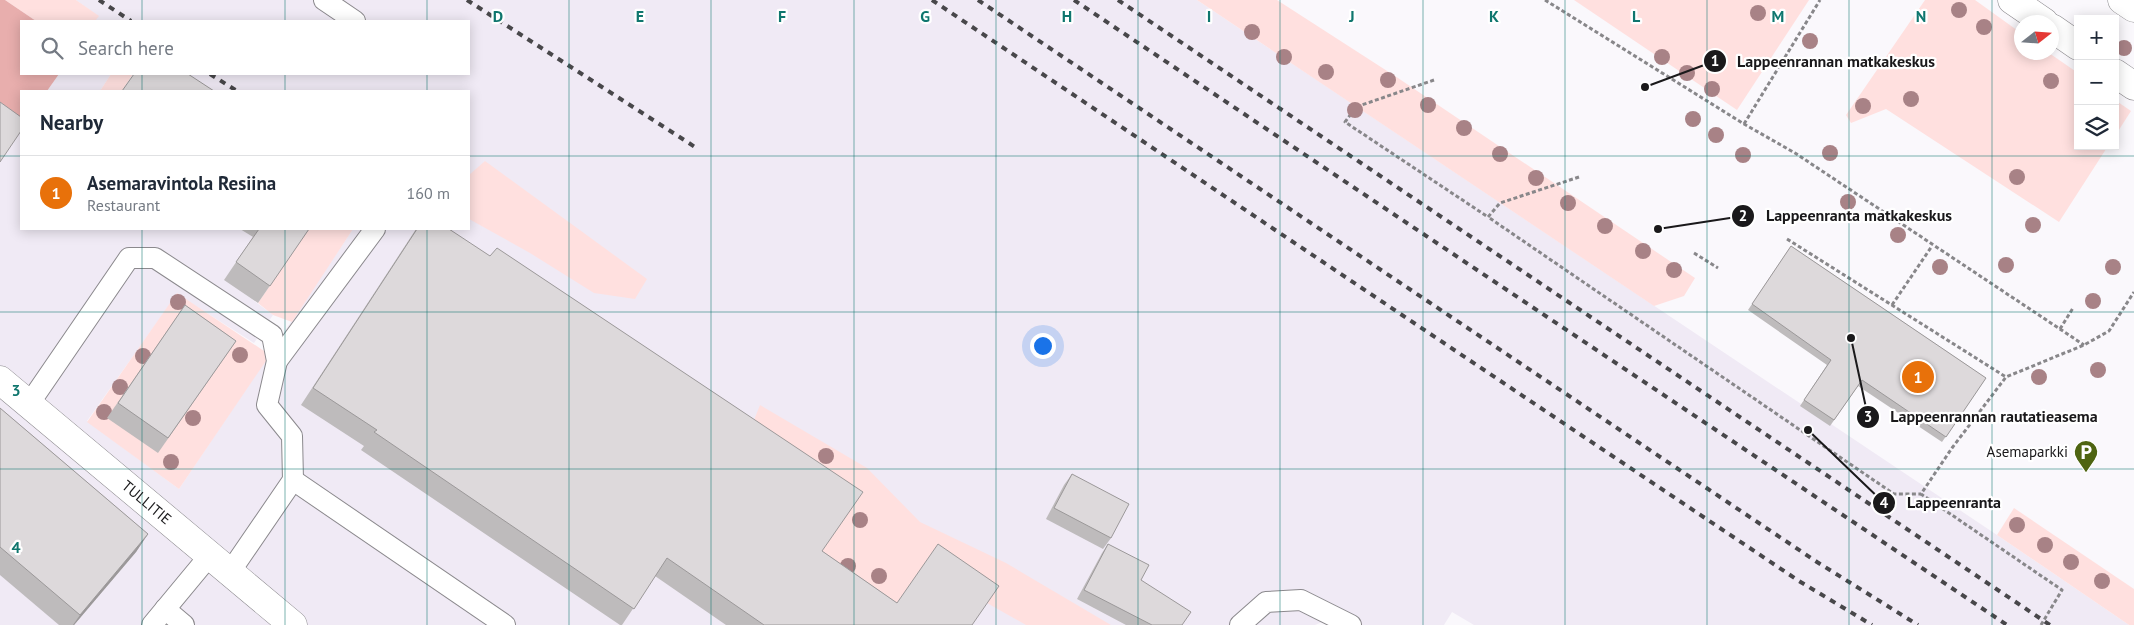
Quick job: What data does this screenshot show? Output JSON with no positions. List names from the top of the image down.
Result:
{
  "streets": {
    "street": ["TULLITIE"]
  },
  "places": {
    "other": [
      "Lappeenrannan matkakeskus",
      "Lappeenranta matkakeskus",
      "Lappeenrannan rautatieasema",
      "Lappeenranta"
    ],
    "parking": ["Asemaparkki"]
  },
  "north": "right",
  "page": {
    "map_buttons": ["+", "−"],
    "search": "Search here",
    "heading": "Nearby",
    "list": [
      {
        "mark": "1",
        "name": "Asemaravintola Resiina",
        "note": "Restaurant",
        "value": "160 m"
      }
    ],
    "pins": "1"
  },
  "grid": {
    "columns": [
      "D",
      "E",
      "F",
      "G",
      "H",
      "I",
      "J",
      "K",
      "L",
      "M",
      "N"
    ],
    "rows": ["3", "4"]
  }
}
